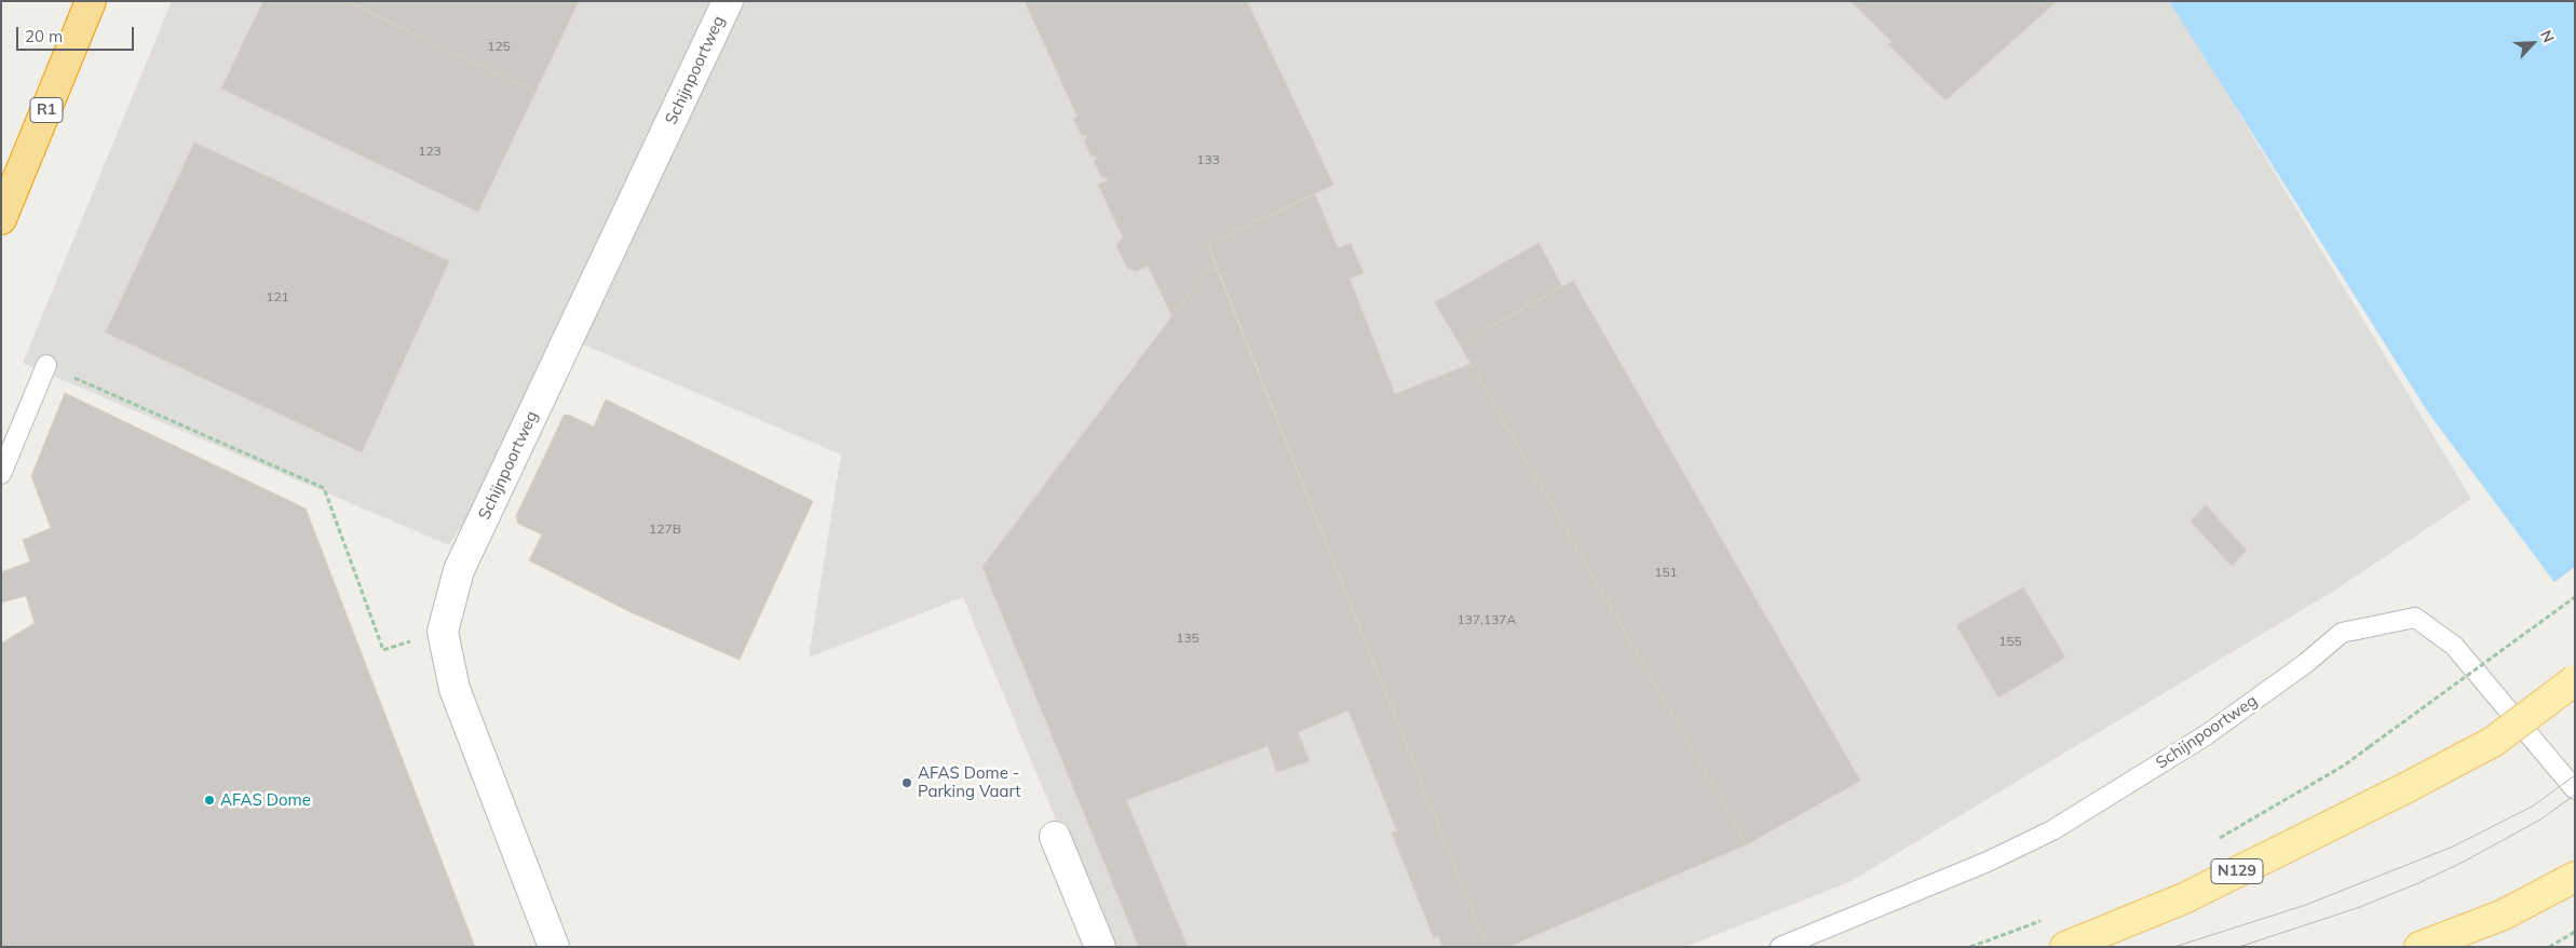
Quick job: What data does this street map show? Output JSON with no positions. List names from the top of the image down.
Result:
{
  "streets": {
    "highway": ["R1"],
    "main road": ["N129"],
    "street": ["Schijnpoortweg"]
  },
  "places": ["AFAS Dome - Parking Vaart", "AFAS Dome"],
  "house_numbers": [
    "125",
    "123",
    "133",
    "121",
    "127B",
    "151",
    "137,137A",
    "135",
    "155"
  ],
  "scale_bar": "20 m",
  "north": "top right"
}
